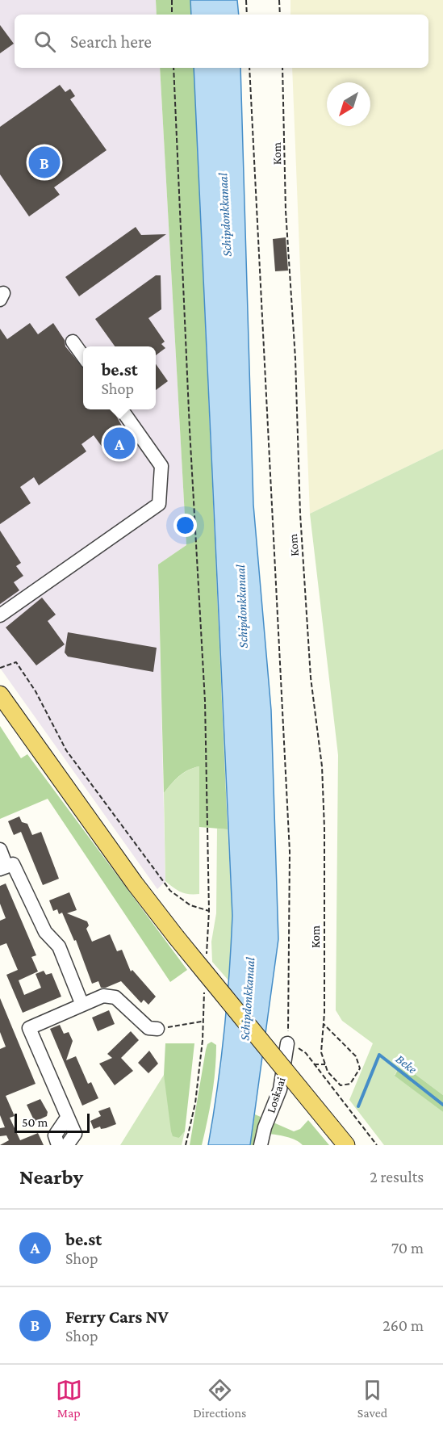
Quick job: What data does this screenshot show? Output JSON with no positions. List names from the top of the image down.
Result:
{
  "streets": {
    "street": ["Loskaai"],
    "path": ["Kom"]
  },
  "water": ["Schipdonkkanaal", "Beke"],
  "scale_bar": "50 m",
  "north": "bottom left",
  "page": {
    "search": "Search here",
    "pins": ["B", "A"],
    "popup": ["be.st", "Shop"],
    "scale": "50 m",
    "heading": ["Nearby", "2 results"],
    "list": [
      {
        "mark": "A",
        "name": "be.st",
        "note": "Shop",
        "value": "70 m"
      },
      {
        "mark": "B",
        "name": "Ferry Cars NV",
        "note": "Shop",
        "value": "260 m"
      }
    ],
    "nav": ["Map", "Directions", "Saved"]
  }
}
